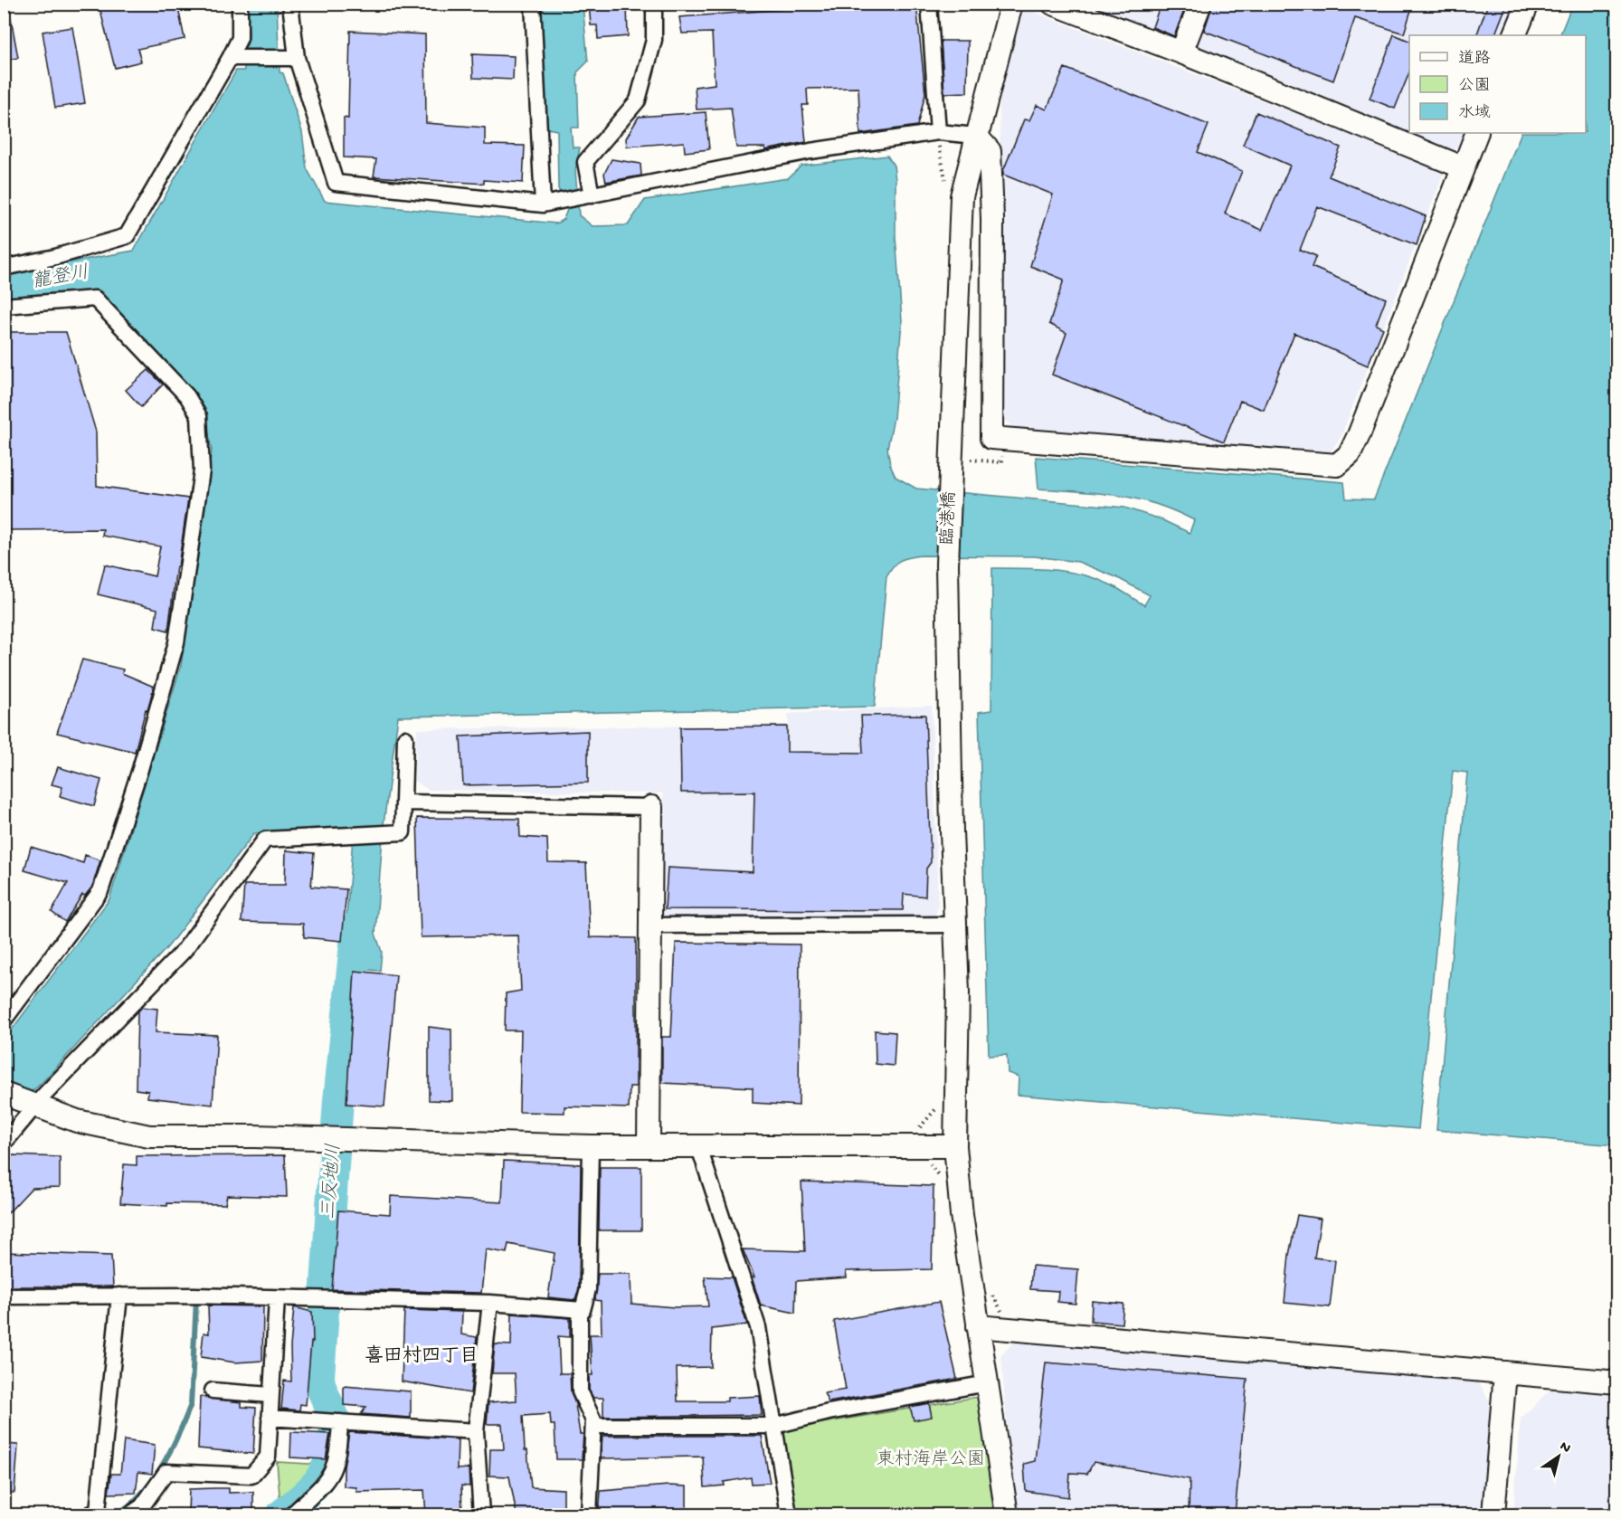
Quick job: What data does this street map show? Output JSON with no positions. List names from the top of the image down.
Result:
{
  "streets": {
    "street": ["臨港橋"]
  },
  "districts": ["喜田村四丁目"],
  "water": ["龍登川", "三反地川"],
  "parks": ["東村海岸公園"],
  "legend": ["道路", "公園", "水域"],
  "north": "top right"
}
